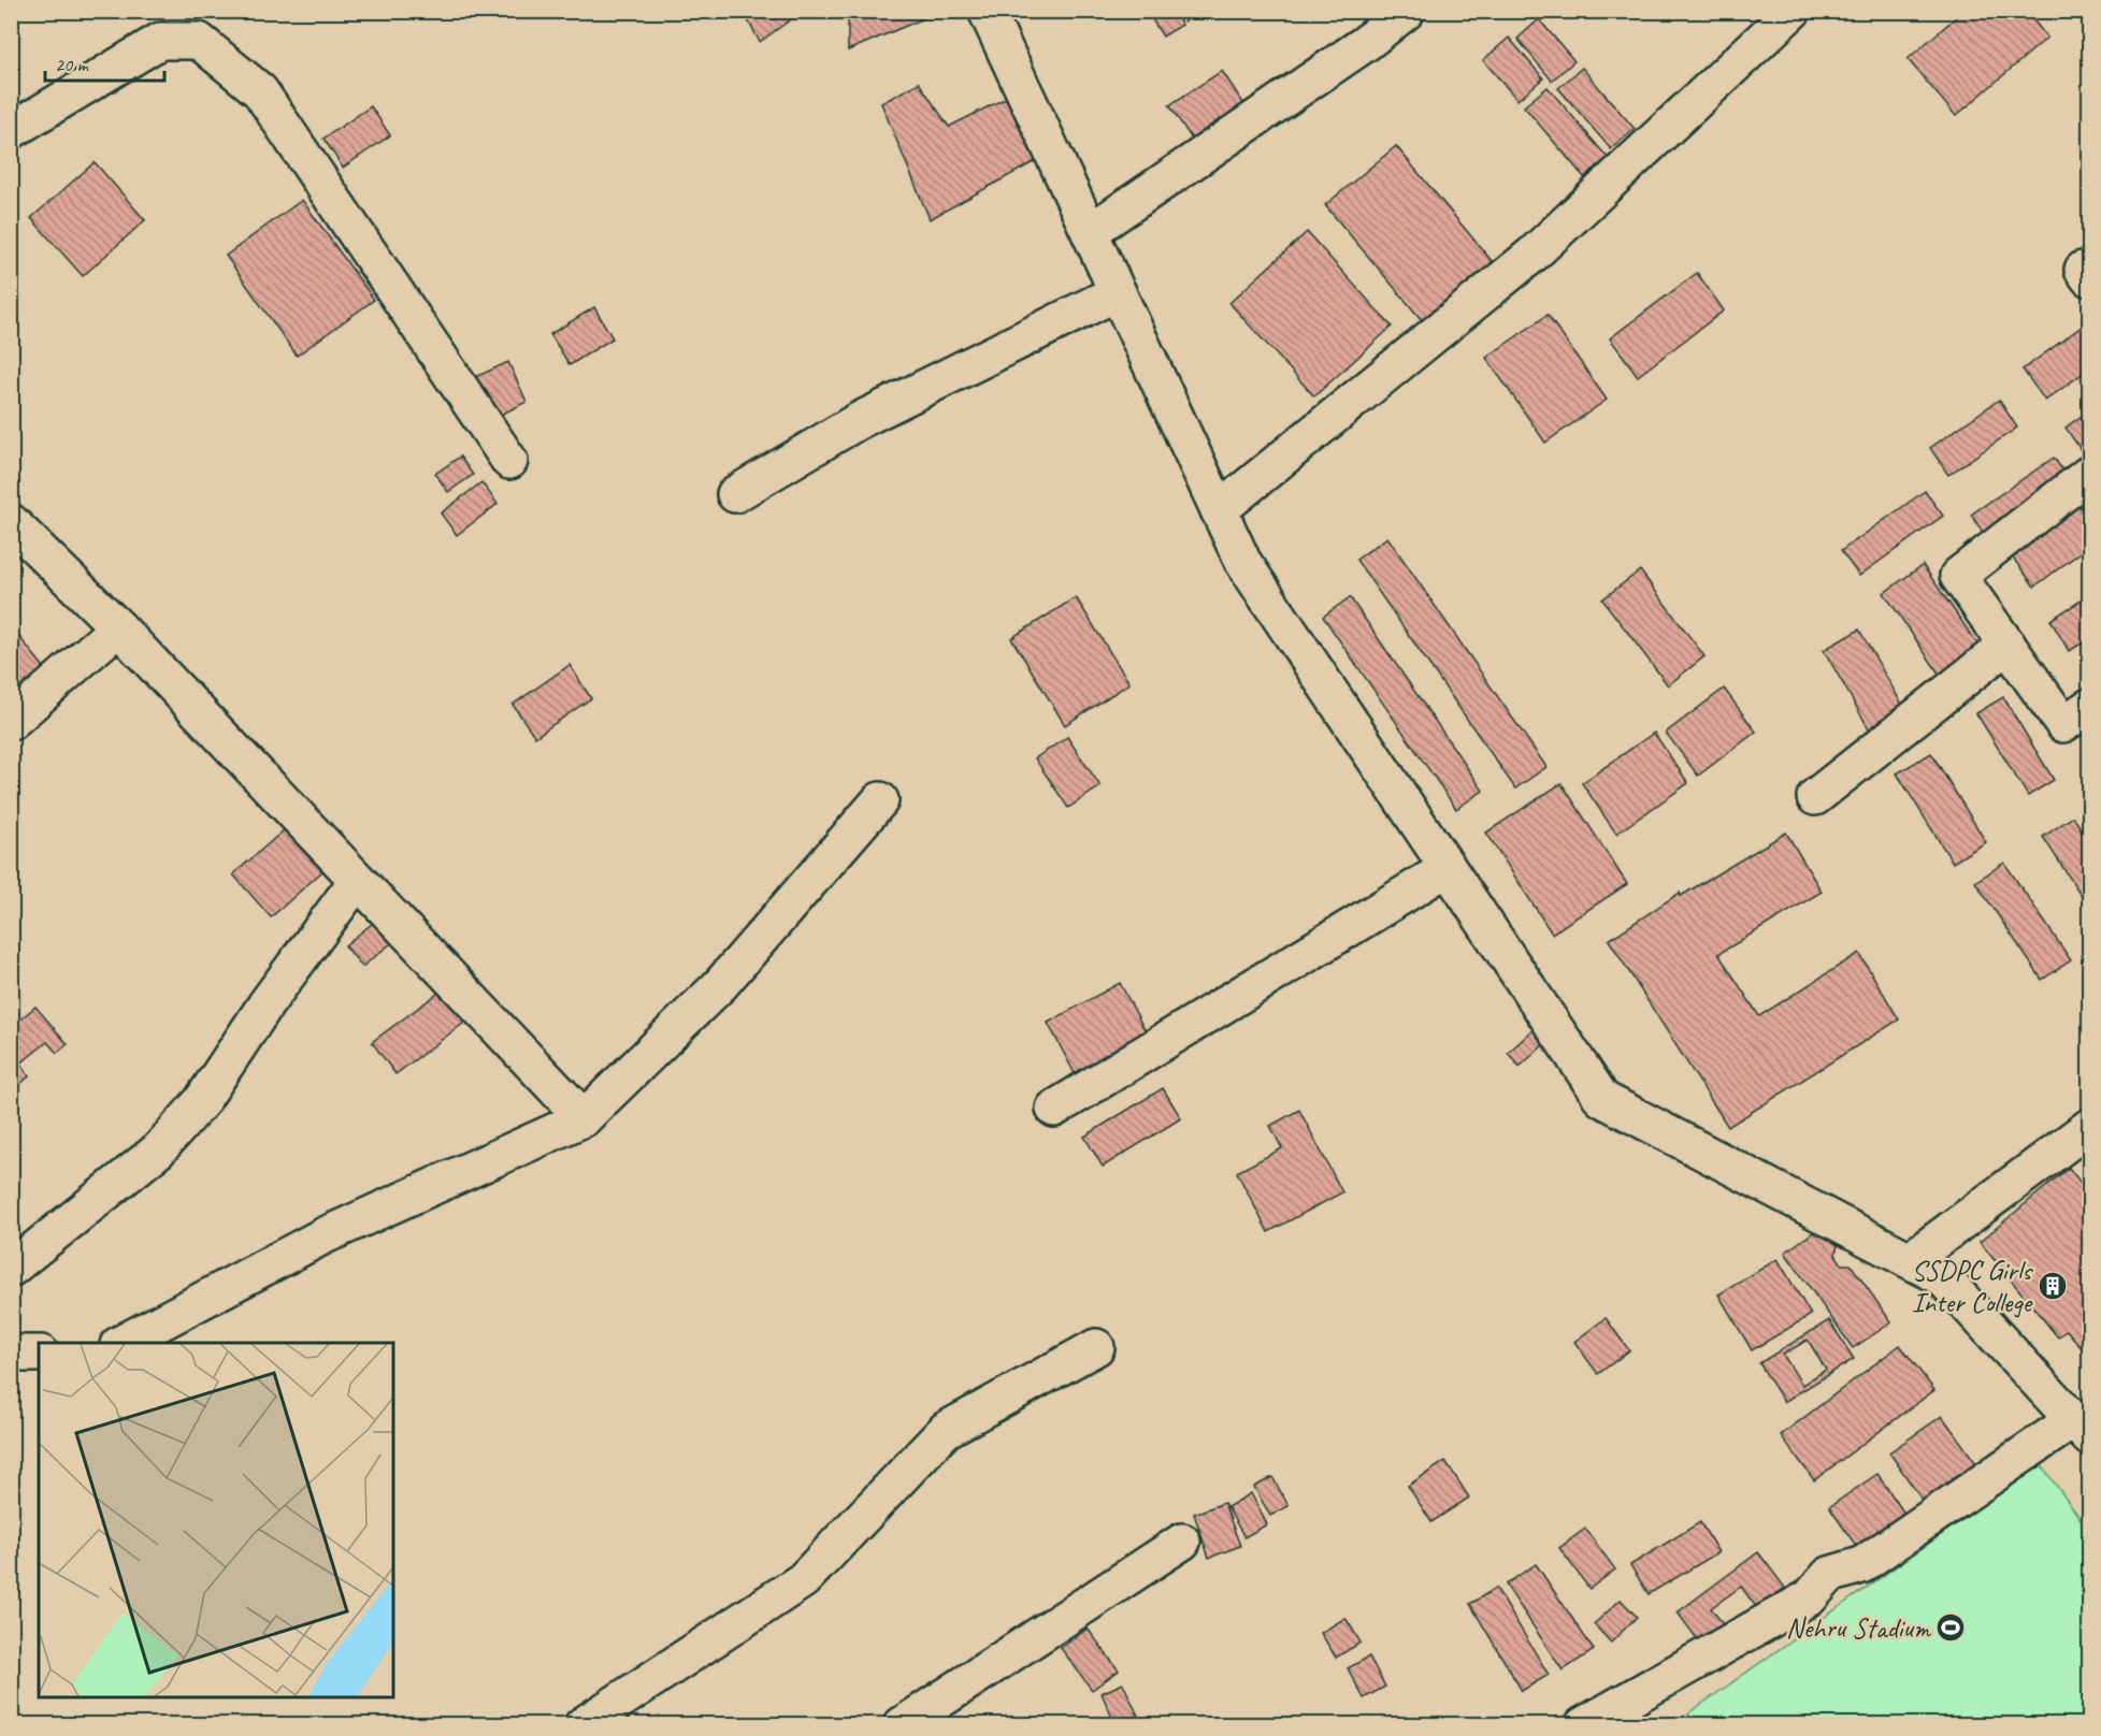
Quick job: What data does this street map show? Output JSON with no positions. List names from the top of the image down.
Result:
{
  "places": {
    "building": ["SSDPC Girls Inter College"],
    "sports": ["Nehru Stadium"]
  },
  "scale_bar": "20 m"
}
